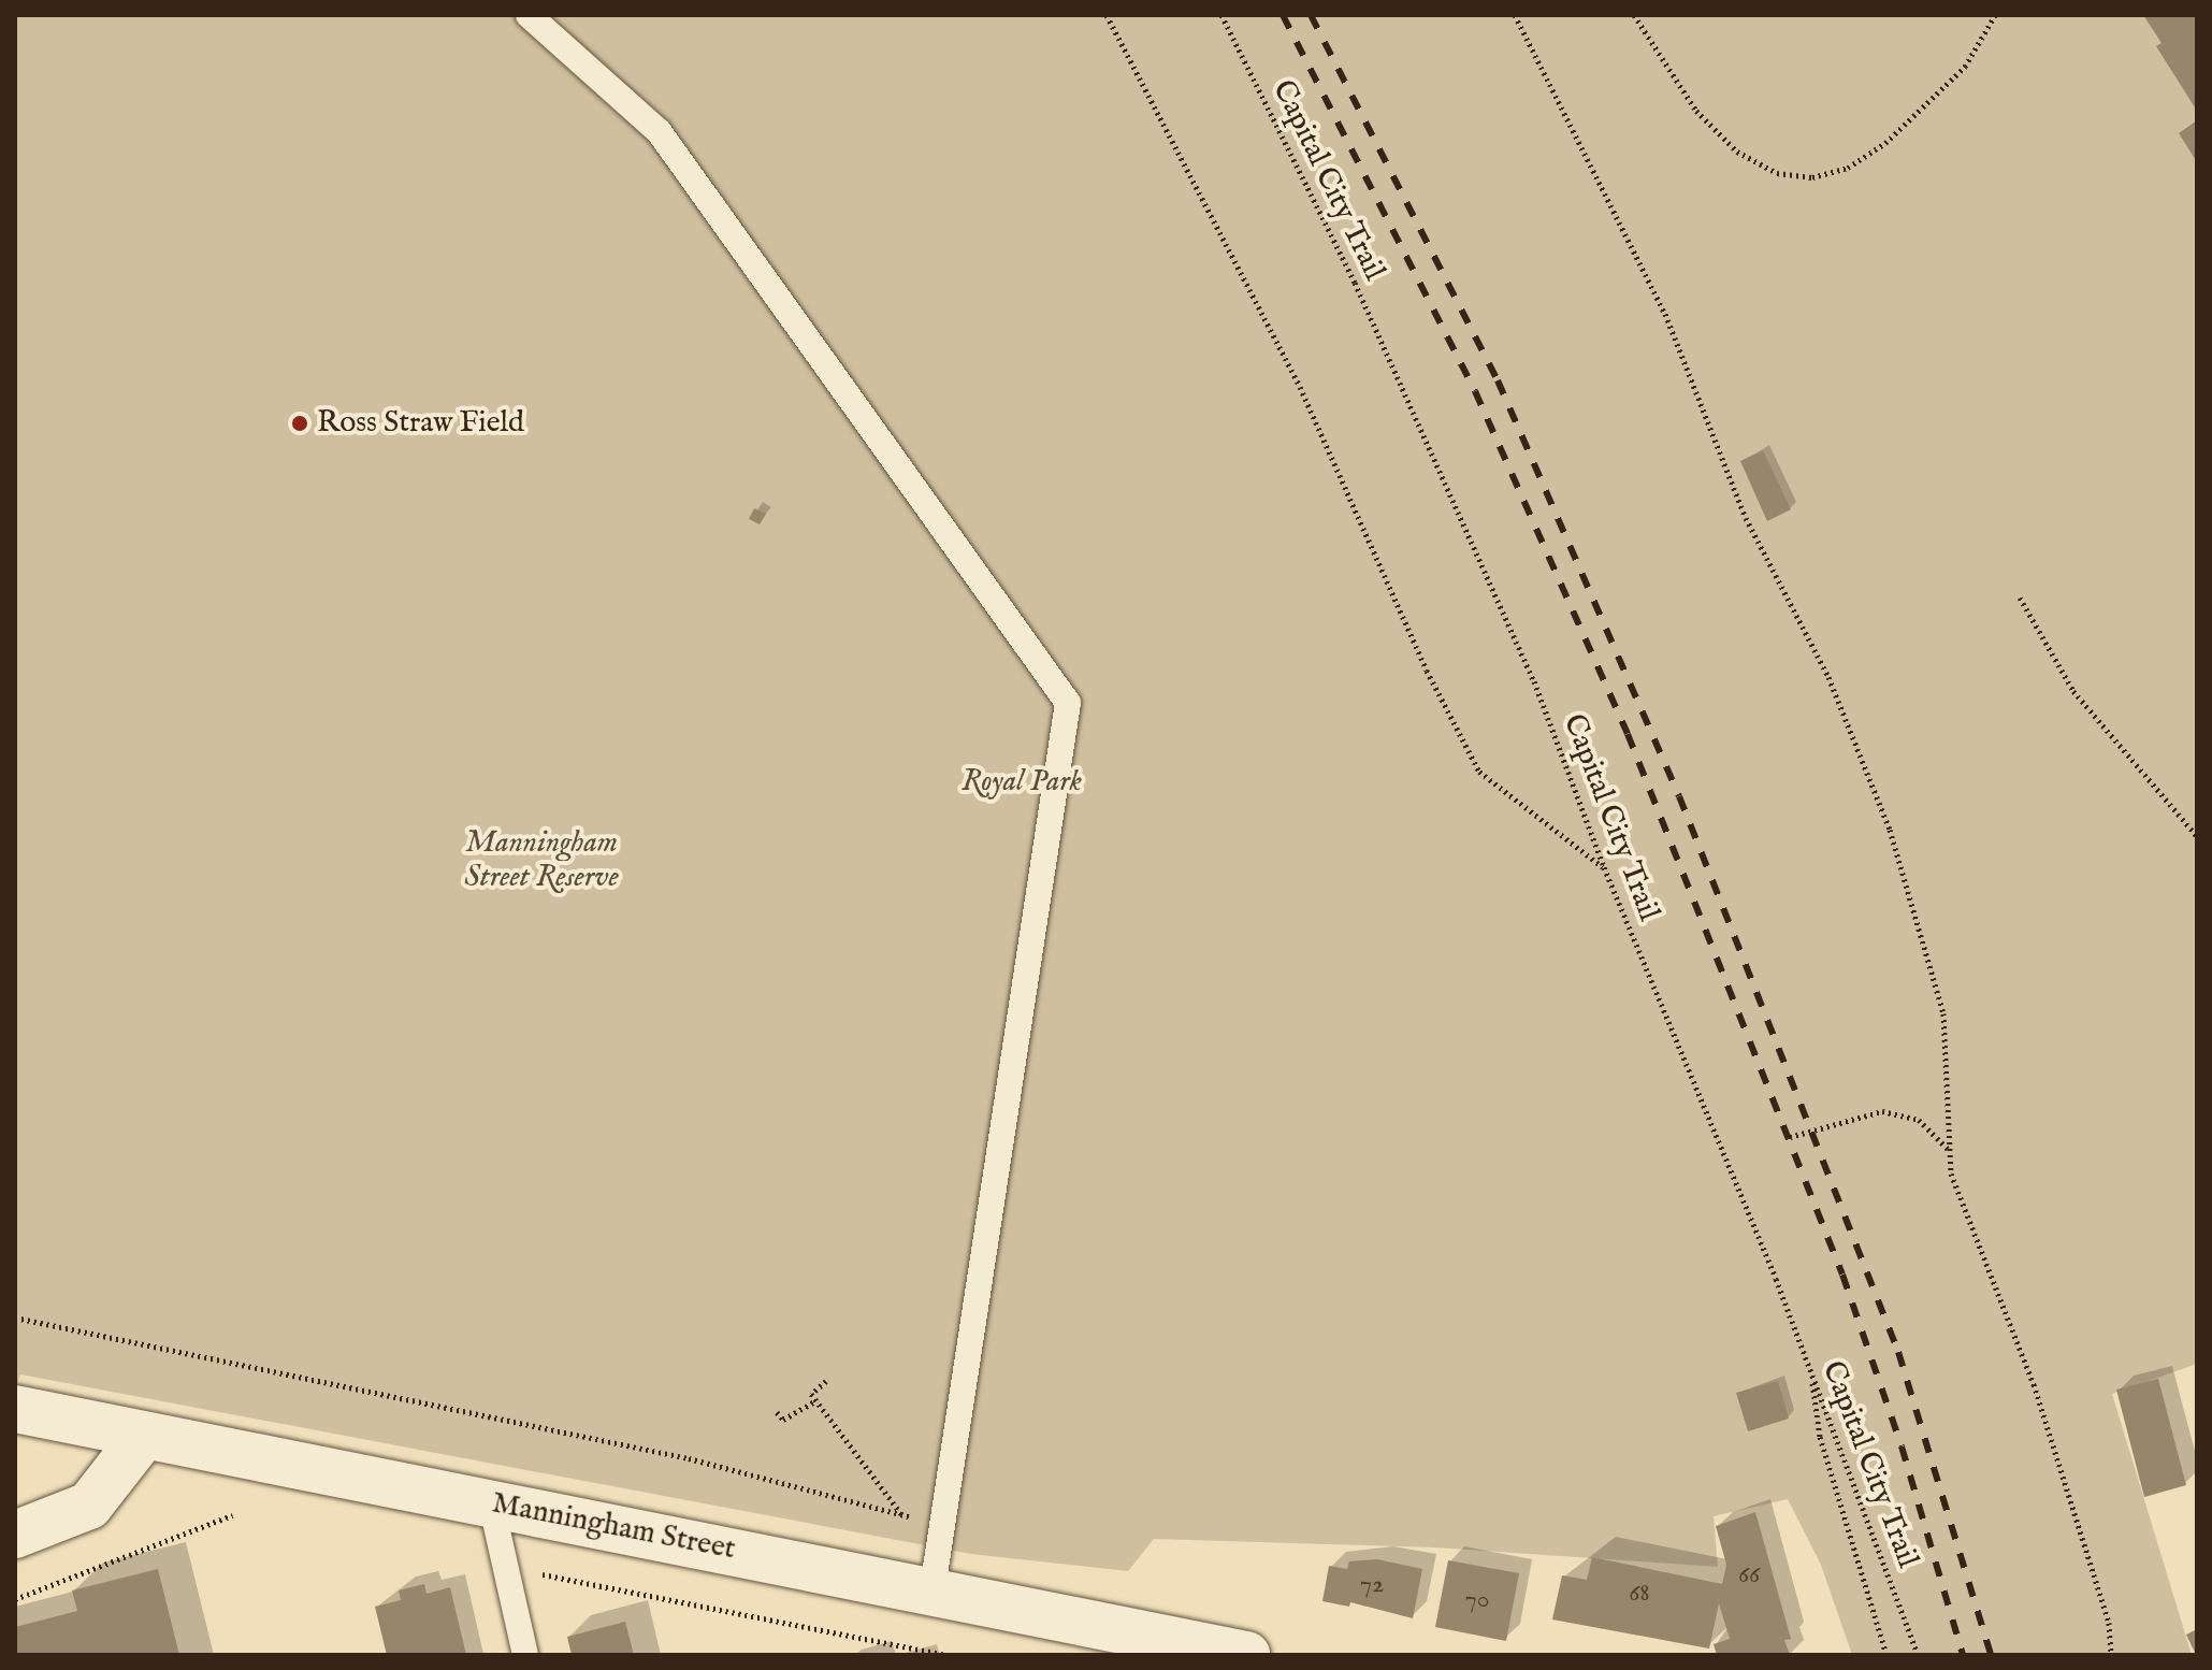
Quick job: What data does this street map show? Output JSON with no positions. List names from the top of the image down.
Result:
{
  "streets": {
    "street": ["Manningham Street"],
    "path": ["Capital City Trail"]
  },
  "parks": ["Royal Park", "Manningham Street Reserve"],
  "places": ["Ross Straw Field"],
  "house_numbers": [
    "66",
    "72",
    "68",
    "70"
  ]
}
